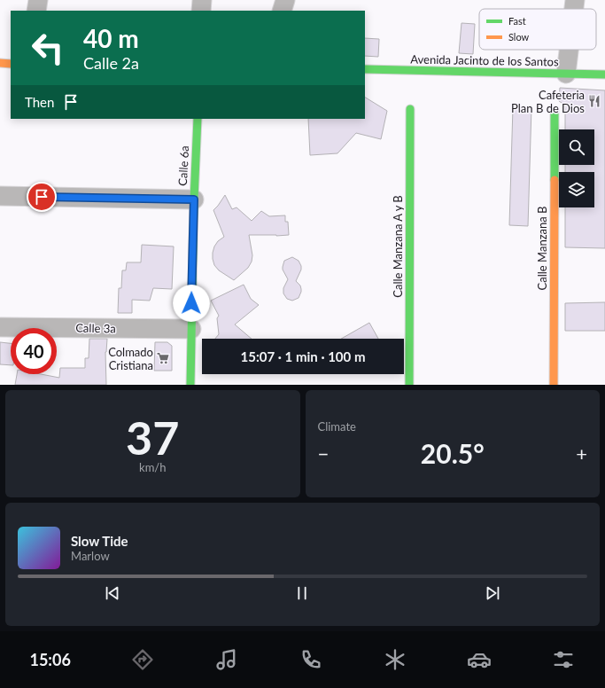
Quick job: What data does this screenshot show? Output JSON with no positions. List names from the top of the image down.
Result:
{
  "streets": {
    "street": [
      "Avenida Jacinto de los Santos",
      "Calle 6a",
      "Calle Manzana A y B",
      "Calle Manzana B",
      "Calle 3a"
    ]
  },
  "crossings": [
    ["Calle 6a", "Calle 3a"]
  ],
  "places": {
    "restaurant": ["Cafeteria Plan B de Dios"],
    "supermarket": ["Colmado Cristiana"]
  },
  "legend": ["Fast", "Slow"],
  "page": {
    "turn": ["40 m", "Calle 2a"],
    "then": "Then",
    "limit": "40",
    "trip": "15:07 · 1 min · 100 m",
    "tile": [
      ["37", "km/h"],
      "Climate"
    ],
    "heat": ["−", "20.5°", "+"],
    "song": ["Slow Tide", "Marlow"],
    "tabs": "15:06"
  }
}
